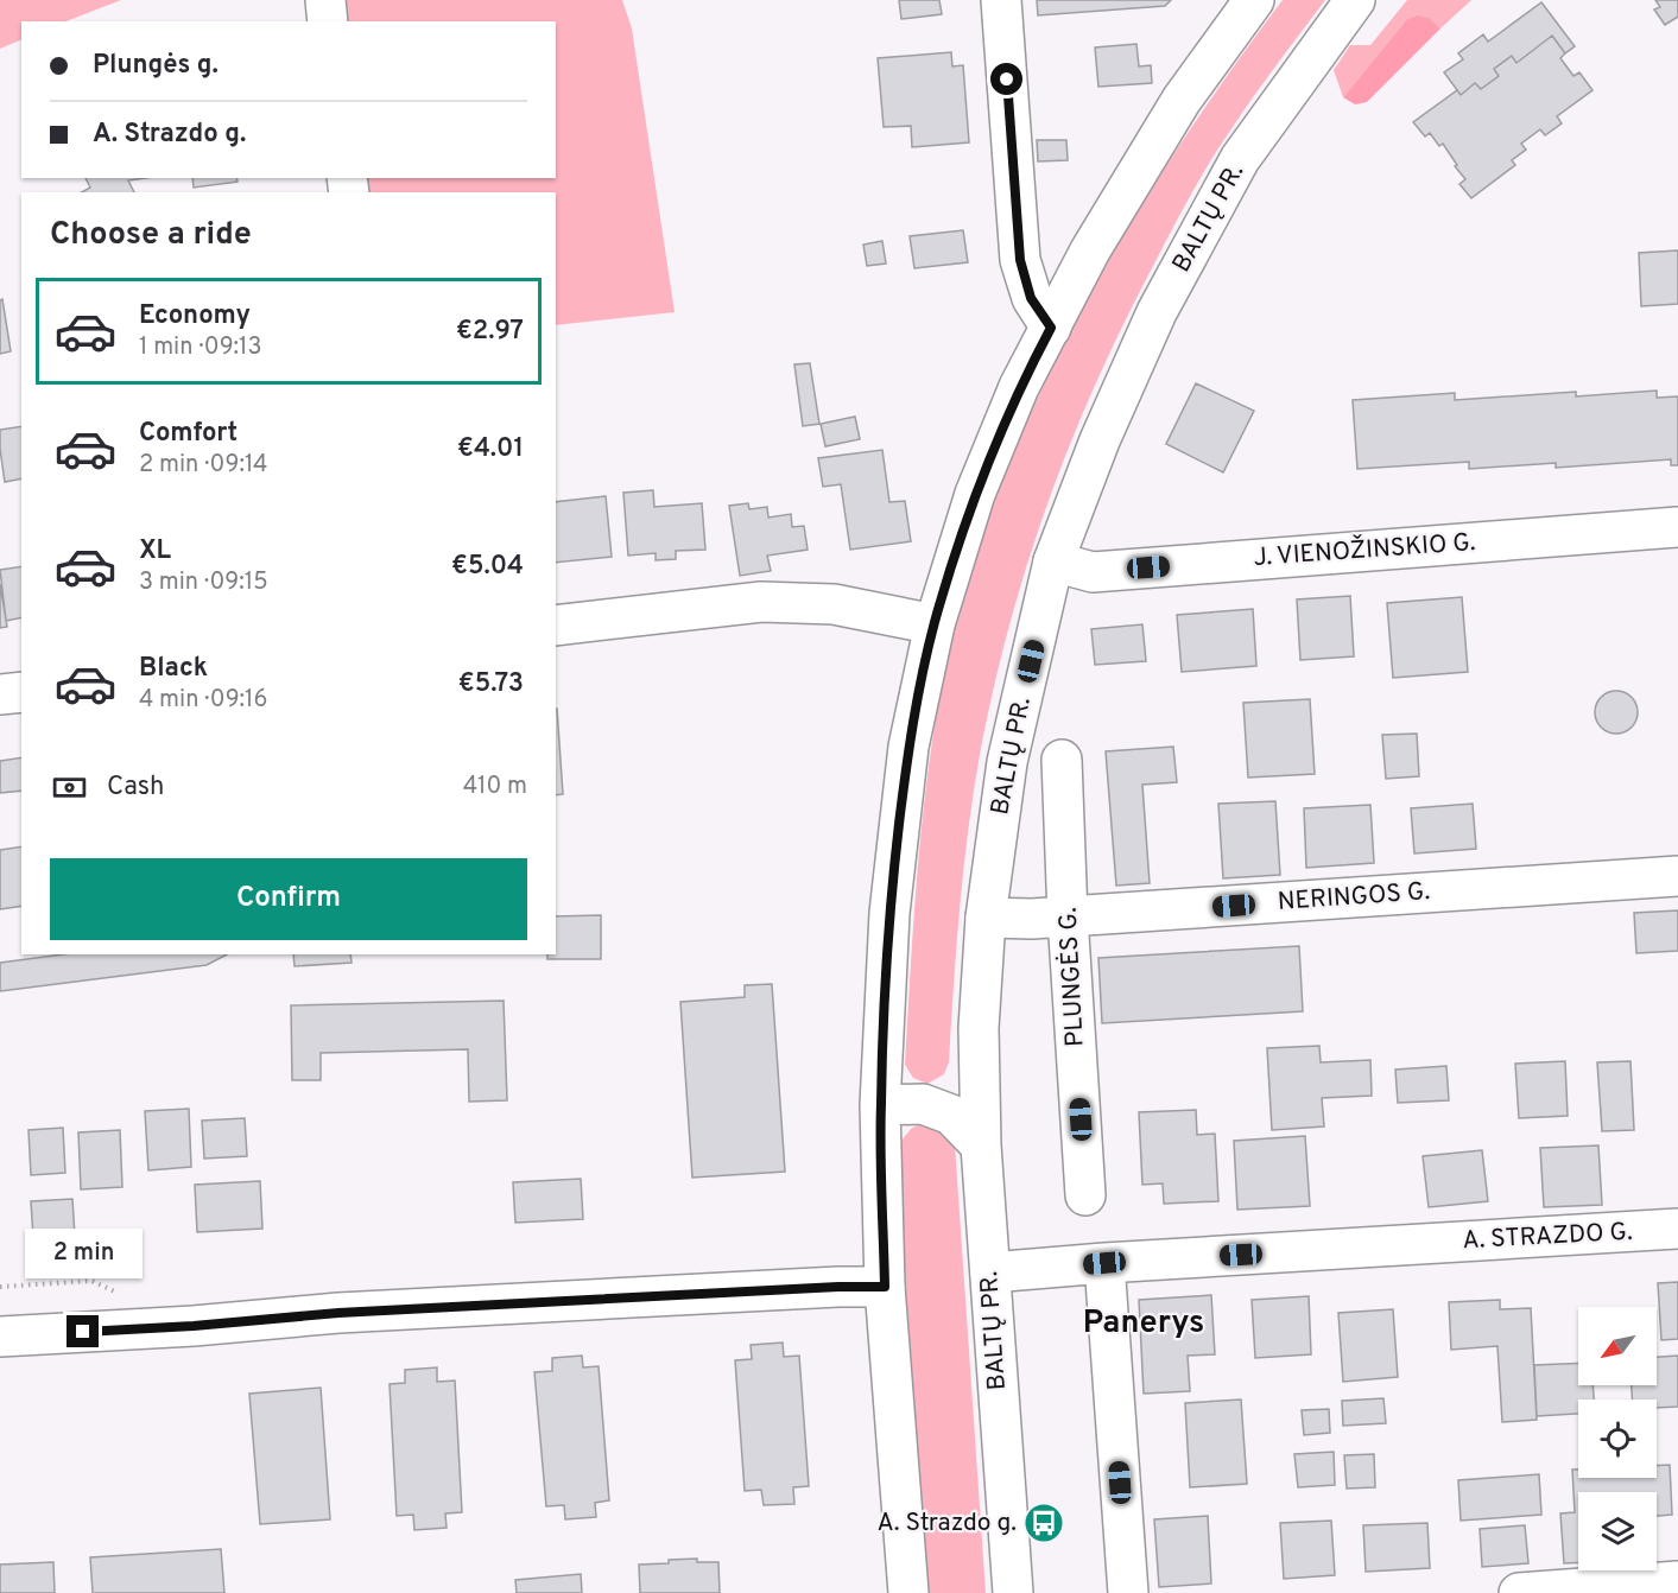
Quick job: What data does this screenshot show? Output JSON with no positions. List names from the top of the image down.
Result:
{
  "streets": {
    "street": [
      "BALTŲ PR.",
      "J. VIENOŽINSKIO G.",
      "NERINGOS G.",
      "PLUNGĖS G.",
      "A. STRAZDO G."
    ]
  },
  "crossings": [
    ["BALTŲ PR.", "J. VIENOŽINSKIO G."],
    ["BALTŲ PR.", "NERINGOS G."],
    ["BALTŲ PR.", "A. STRAZDO G."],
    ["NERINGOS G.", "PLUNGĖS G."]
  ],
  "districts": ["Panerys"],
  "places": {
    "bus stop": ["A. Strazdo g."]
  },
  "north": "bottom left",
  "page": {
    "banner": ["Plungės g.", "A. Strazdo g."],
    "heading": "Choose a ride",
    "list": [
      {
        "name": "Economy",
        "note": "1 min · 09:13",
        "value": "€2.97"
      },
      {
        "name": "Comfort",
        "note": "2 min · 09:14",
        "value": "€4.01"
      },
      {
        "name": "XL",
        "note": "3 min · 09:15",
        "value": "€5.04"
      },
      {
        "name": "Black",
        "note": "4 min · 09:16",
        "value": "€5.73"
      }
    ],
    "pay": ["Cash", "410 m"],
    "buttons": "Confirm",
    "bubble": "2 min"
  }
}
